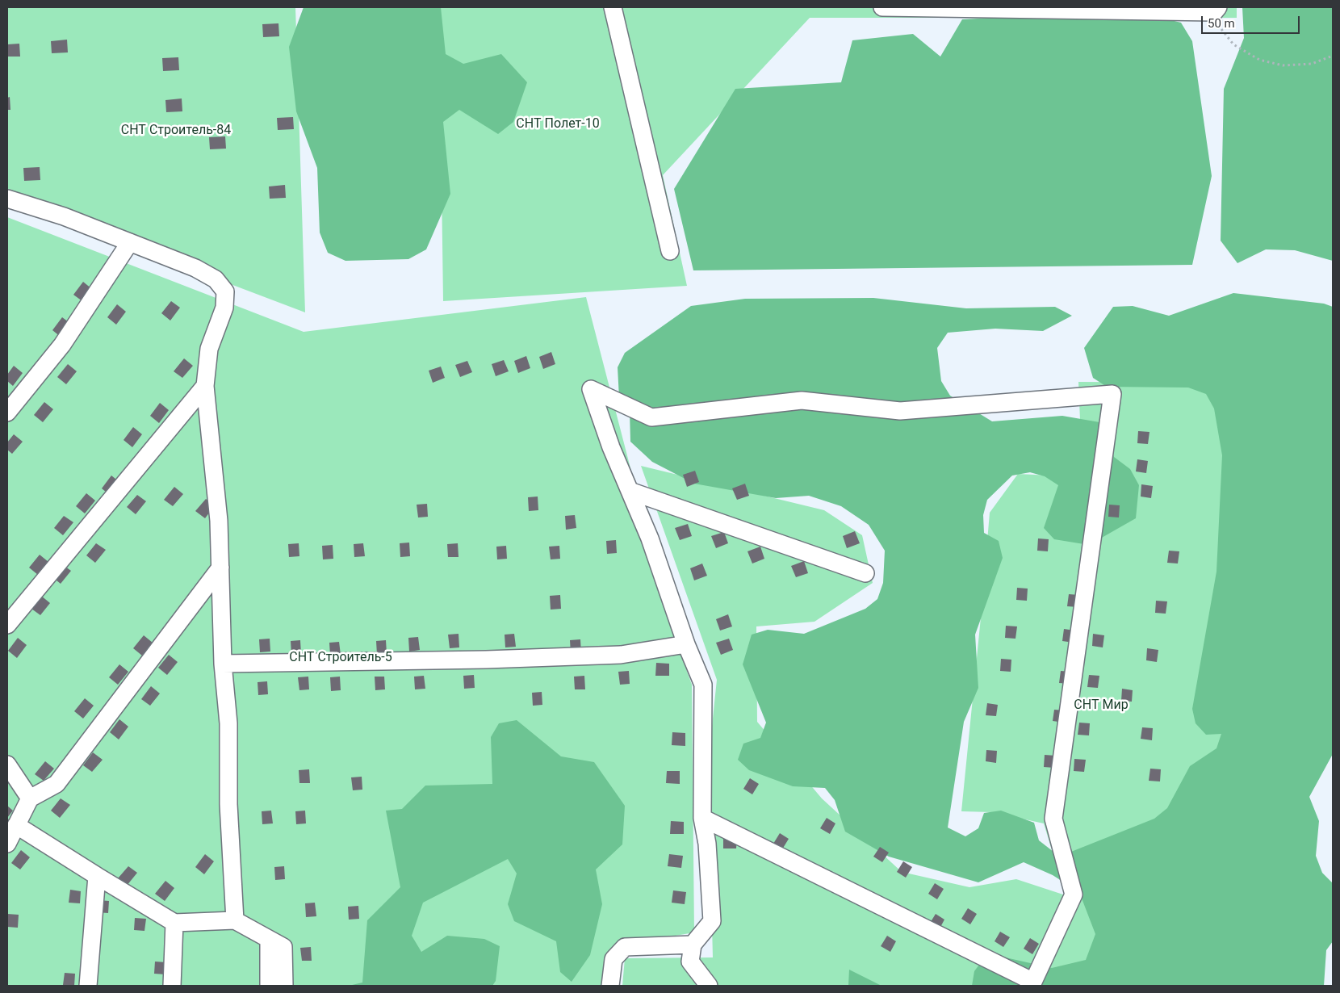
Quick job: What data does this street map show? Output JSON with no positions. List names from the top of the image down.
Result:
{
  "parks": [
    "СНТ Полет-10",
    "СНТ Строитель-84",
    "СНТ Строитель-5",
    "СНТ Мир"
  ],
  "scale_bar": "50 m"
}
